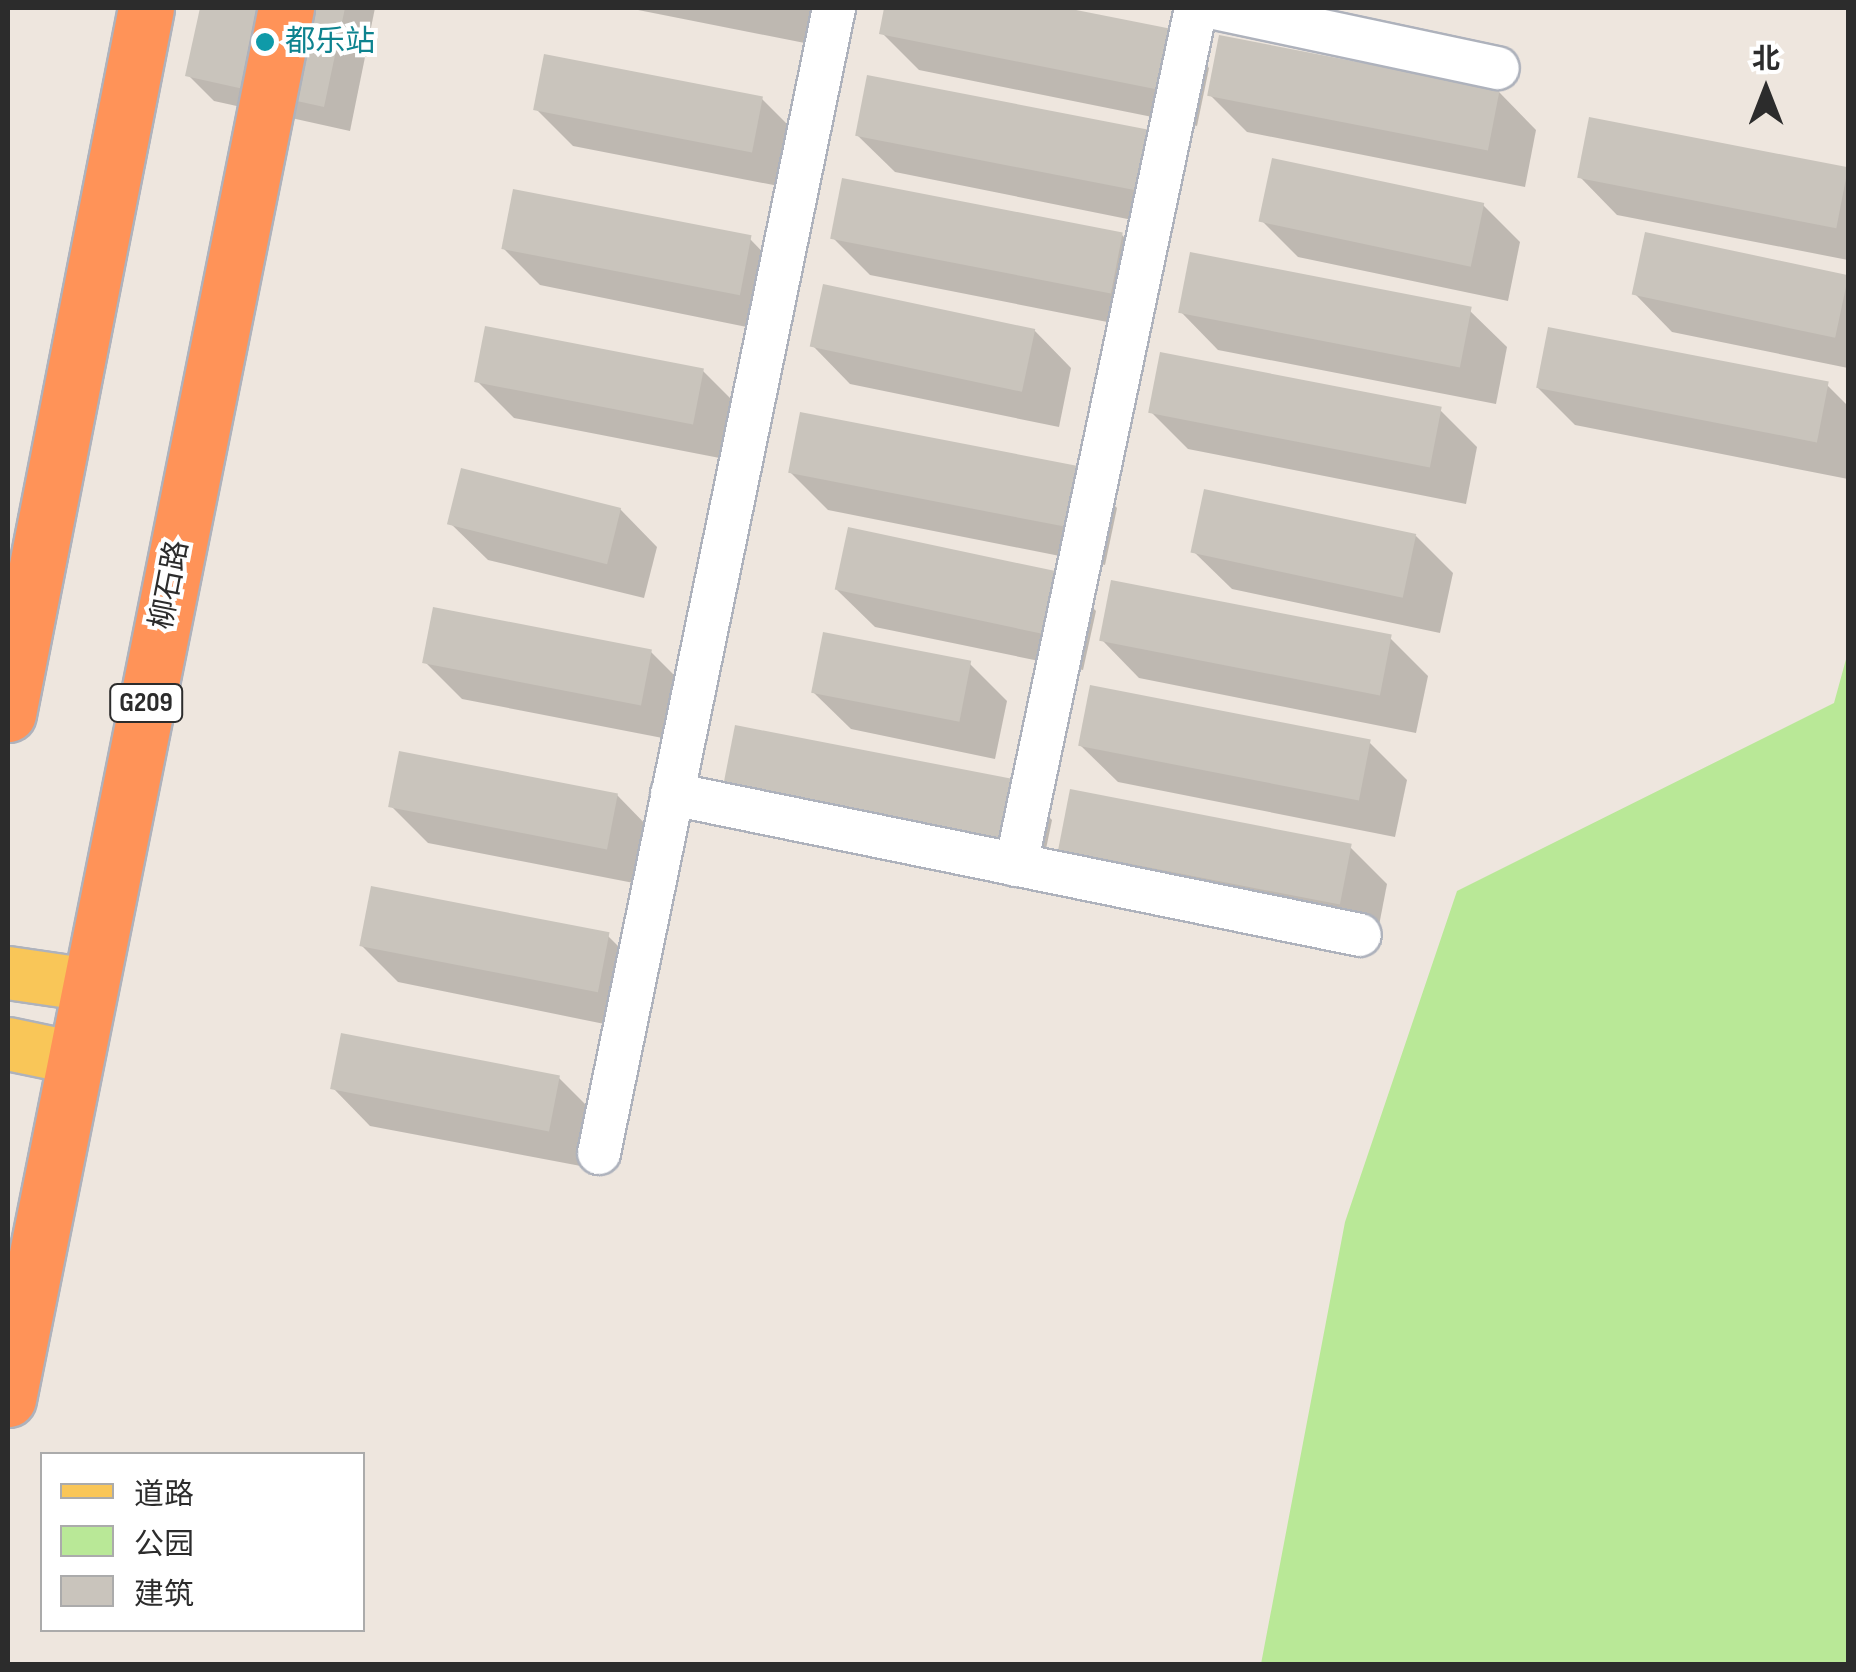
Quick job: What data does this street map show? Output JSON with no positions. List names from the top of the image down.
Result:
{
  "streets": {
    "highway": ["柳石路", "G209"]
  },
  "places": ["都乐站"],
  "legend": ["道路", "公园", "建筑"],
  "north": "top"
}
